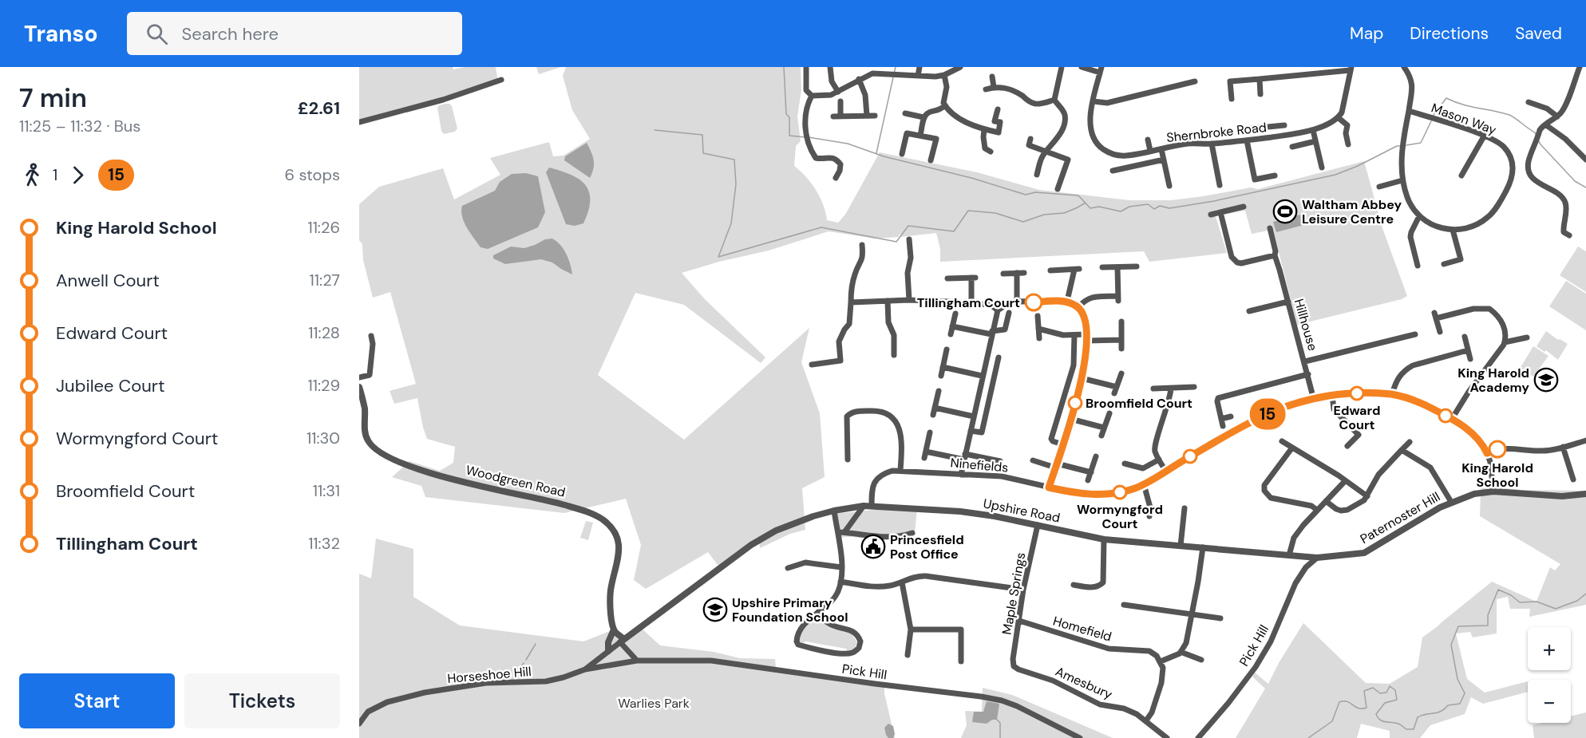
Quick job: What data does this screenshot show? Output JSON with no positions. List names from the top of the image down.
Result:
{
  "streets": {
    "street": [
      "Mason Way",
      "Shernbroke Road",
      "Hillhouse",
      "Ninefields",
      "Woodgreen Road",
      "Upshire Road",
      "Paternoster Hill",
      "Maple Springs",
      "Homefield",
      "Pick Hill",
      "Horseshoe Hill",
      "Amesbury"
    ]
  },
  "crossings": [
    ["Hillhouse", "Ninefields"],
    ["Ninefields", "Upshire Road"],
    ["Ninefields", "Paternoster Hill"],
    ["Woodgreen Road", "Horseshoe Hill"],
    ["Upshire Road", "Paternoster Hill"],
    ["Upshire Road", "Maple Springs"],
    ["Upshire Road", "Pick Hill"],
    ["Upshire Road", "Horseshoe Hill"],
    ["Paternoster Hill", "Pick Hill"],
    ["Maple Springs", "Homefield"],
    ["Maple Springs", "Amesbury"],
    ["Pick Hill", "Horseshoe Hill"]
  ],
  "parks": ["Warlies Park"],
  "places": {
    "sports": ["Waltham Abbey Leisure Centre"],
    "other": [
      "Tillingham Court",
      "Edward Court",
      "Broomfield Court",
      "King Harold School",
      "Wormyngford Court"
    ],
    "school or university": ["King Harold Academy", "Upshire Primary Foundation School"],
    "public building": ["Princesfield Post Office"]
  },
  "lines": ["bus line 15"],
  "page": {
    "header": "Transo",
    "search": "Search here",
    "nav": ["Map", "Directions", "Saved"],
    "heading": ["7 min", "11:25 – 11:32 · Bus", "£2.61"],
    "on_map": "15",
    "legs": ["1", "15", "6 stops"],
    "list": [
      {
        "name": "King Harold School",
        "value": "11:26"
      },
      {
        "name": "Anwell Court",
        "value": "11:27"
      },
      {
        "name": "Edward Court",
        "value": "11:28"
      },
      {
        "name": "Jubilee Court",
        "value": "11:29"
      },
      {
        "name": "Wormyngford Court",
        "value": "11:30"
      },
      {
        "name": "Broomfield Court",
        "value": "11:31"
      },
      {
        "name": "Tillingham Court",
        "value": "11:32"
      }
    ],
    "map_buttons": ["+", "−"],
    "buttons": ["Start", "Tickets"]
  }
}
